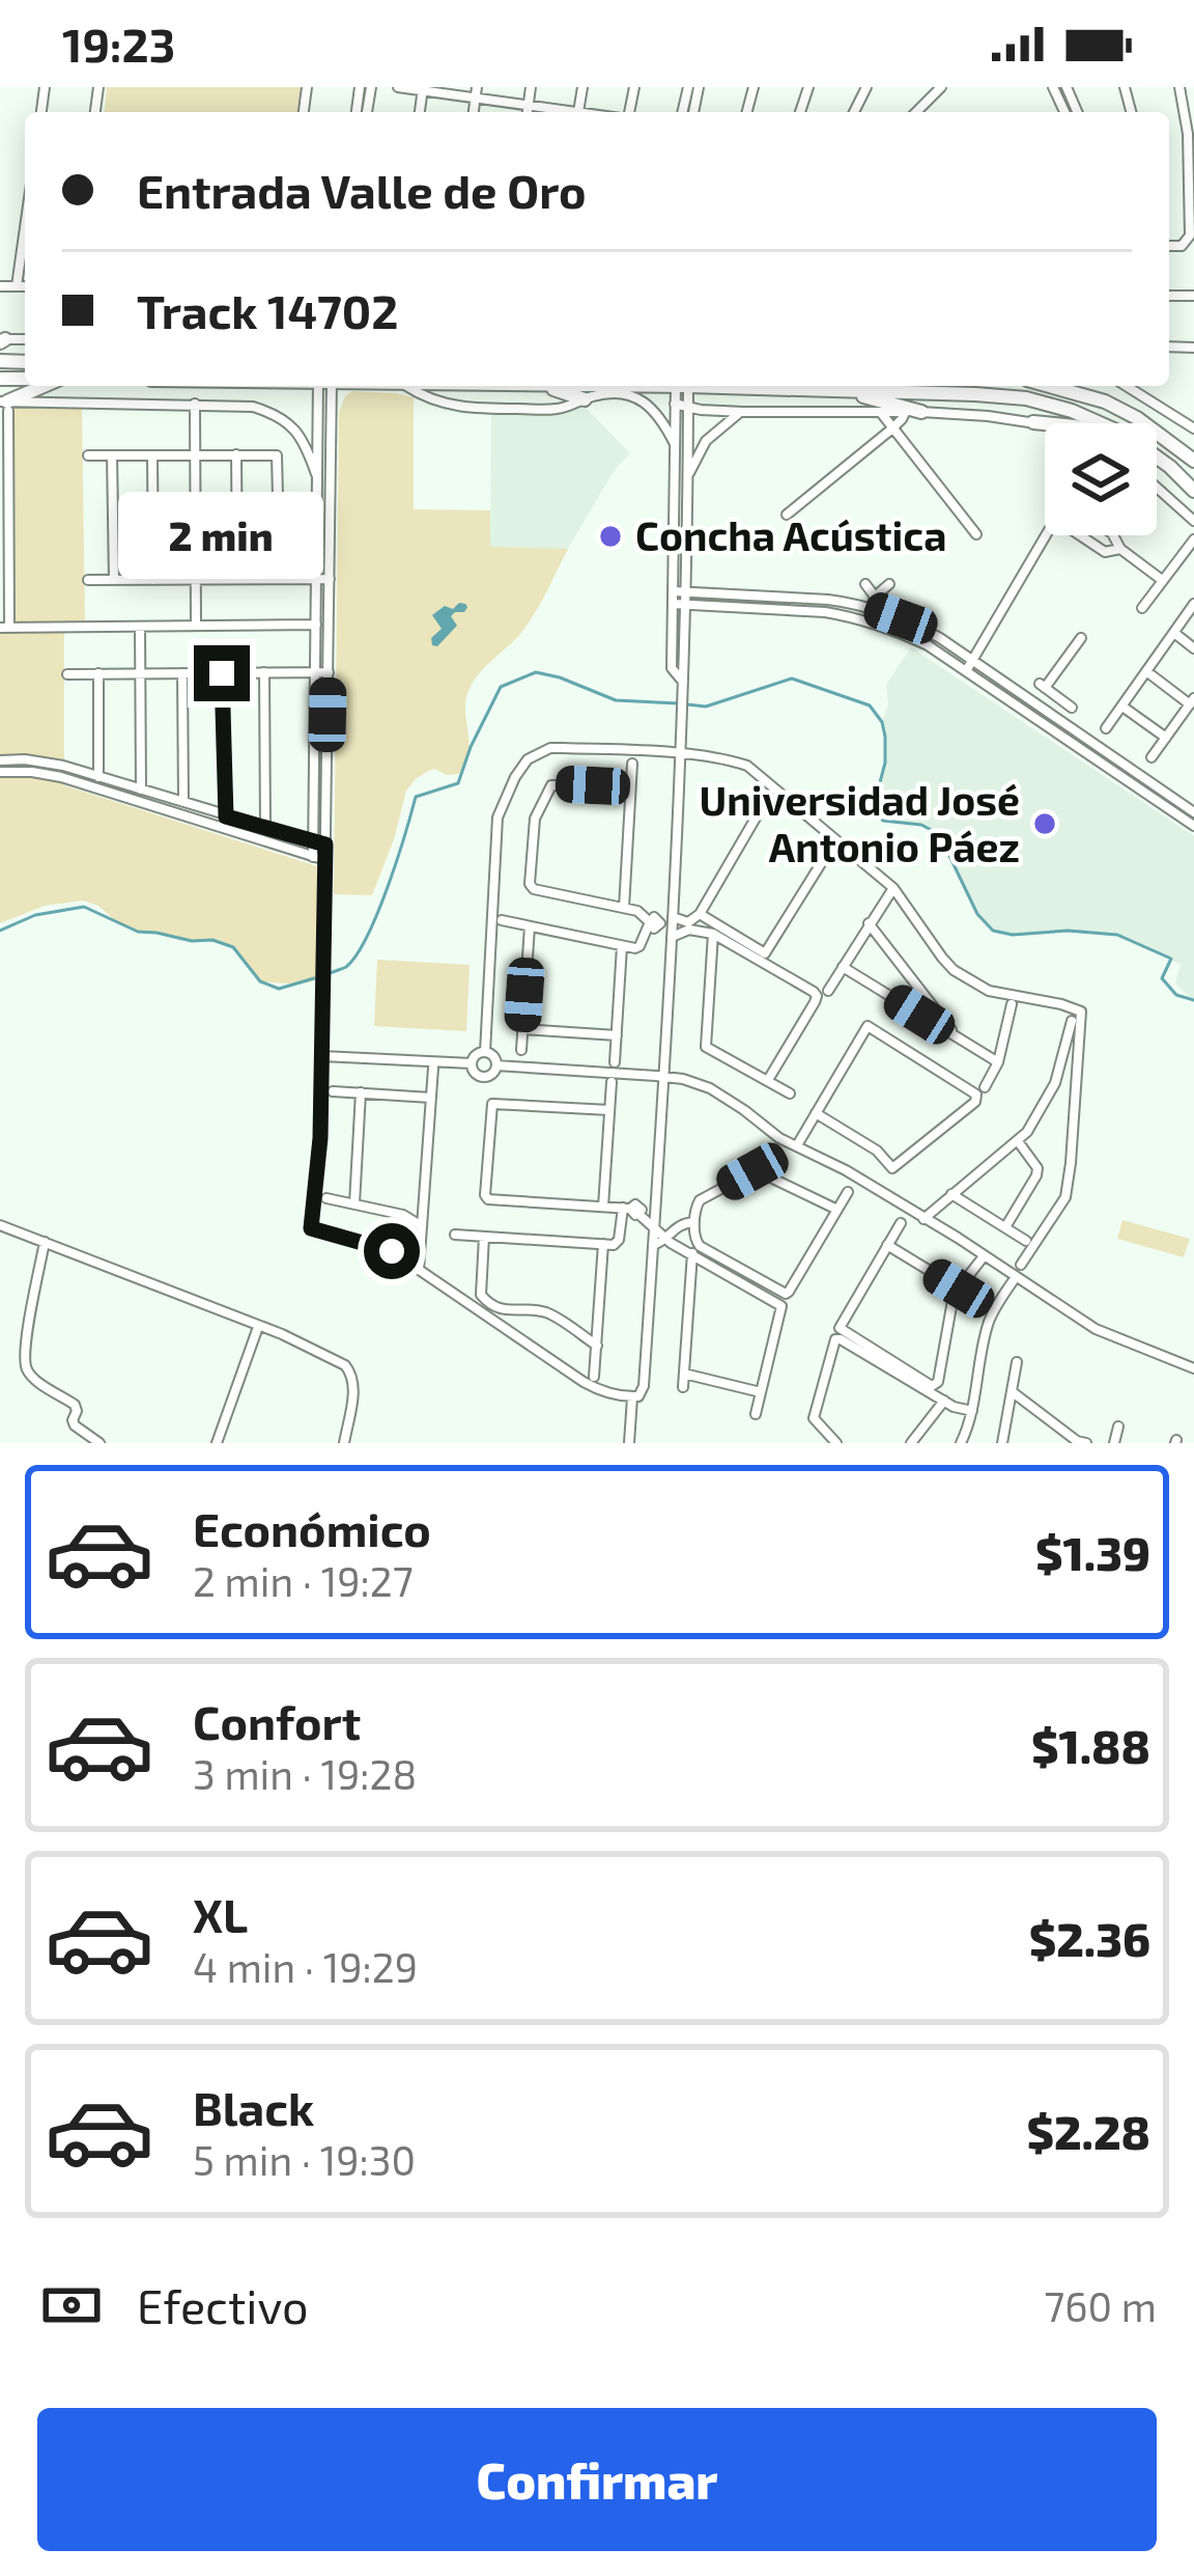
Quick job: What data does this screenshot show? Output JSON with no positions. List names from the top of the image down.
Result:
{
  "places": ["Concha Acústica", "Universidad José Antonio Páez"],
  "page": {
    "status": "19:23",
    "banner": ["Entrada Valle de Oro", "Track 14702"],
    "bubble": "2 min",
    "list": [
      {
        "name": "Económico",
        "note": "2 min · 19:27",
        "value": "$1.39"
      },
      {
        "name": "Confort",
        "note": "3 min · 19:28",
        "value": "$1.88"
      },
      {
        "name": "XL",
        "note": "4 min · 19:29",
        "value": "$2.36"
      },
      {
        "name": "Black",
        "note": "5 min · 19:30",
        "value": "$2.28"
      }
    ],
    "pay": ["Efectivo", "760 m"],
    "buttons": "Confirmar"
  }
}
